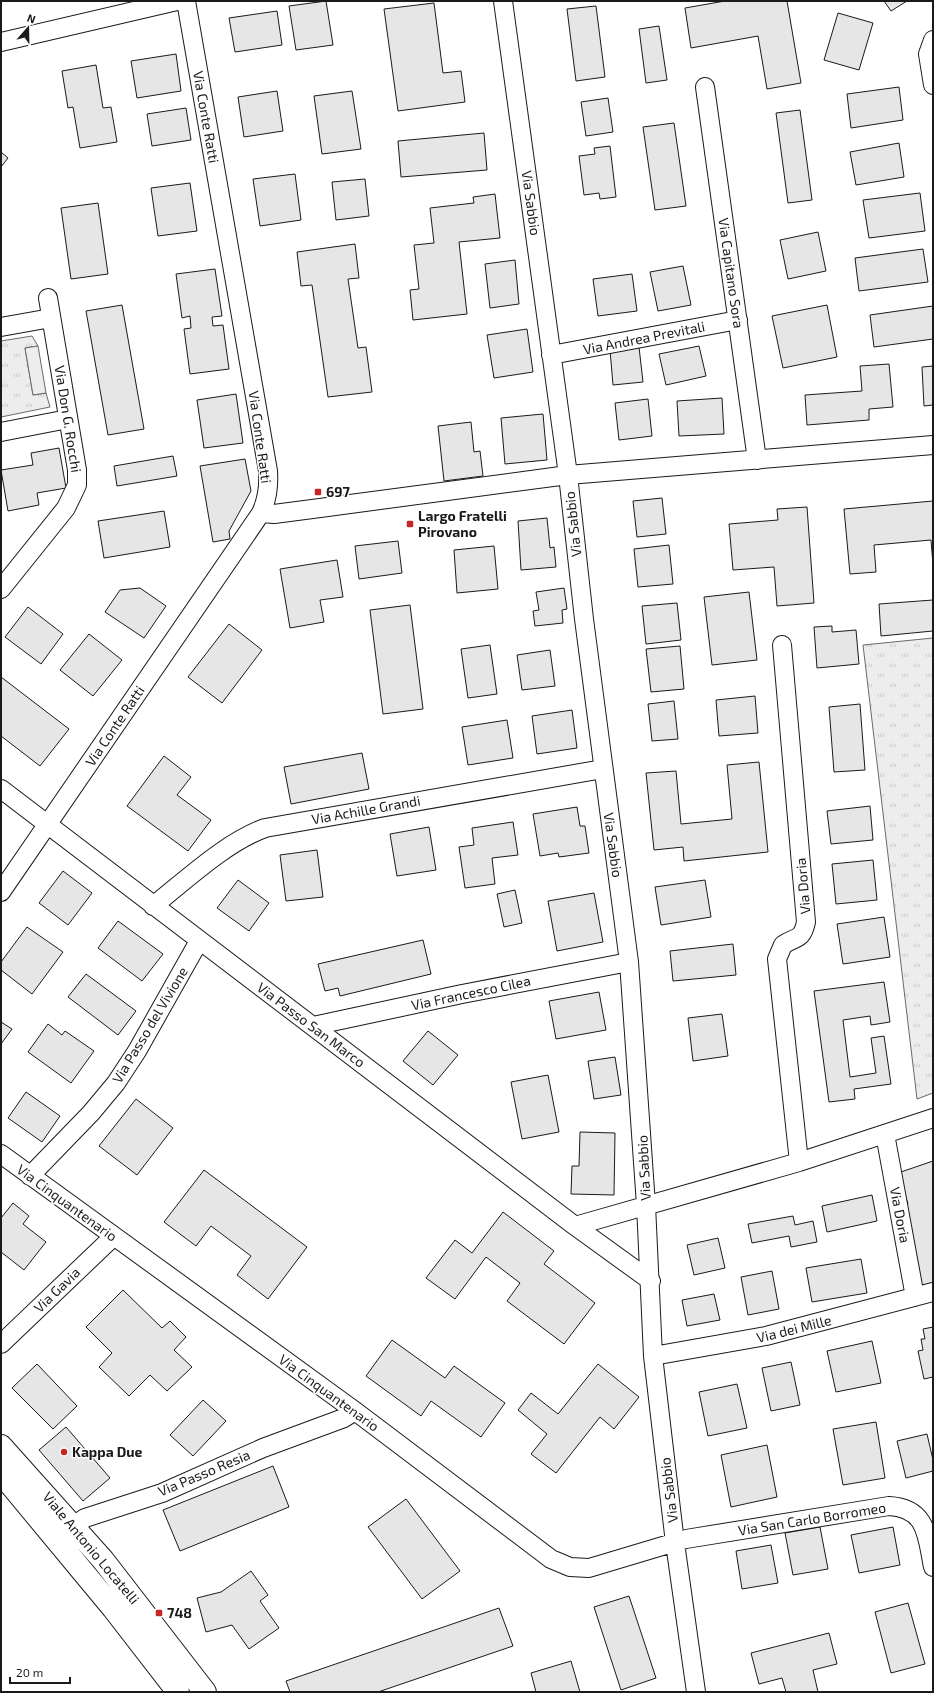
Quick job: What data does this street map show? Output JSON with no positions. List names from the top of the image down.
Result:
{
  "streets": {
    "street": [
      "Via Conte Ratti",
      "Via Sabbio",
      "Via Capitano Sora",
      "Via Andrea Previtali",
      "Via Don G. Rocchi",
      "Via Achille Grandi",
      "Via Doria",
      "Via Francesco Cilea",
      "Via Passo del Vivione",
      "Via Passo San Marco",
      "Via Cinquantenario",
      "Via Gavia",
      "Via dei Mille",
      "Via Passo Resia",
      "Via San Carlo Borromeo",
      "Viale Antonio Locatelli"
    ]
  },
  "crossings": [
    ["Via Conte Ratti", "Via Passo San Marco"],
    ["Via Sabbio", "Via Andrea Previtali"],
    ["Via Sabbio", "Via Achille Grandi"],
    ["Via Sabbio", "Via Francesco Cilea"],
    ["Via Sabbio", "Via Passo San Marco"],
    ["Via Sabbio", "Via Cinquantenario"],
    ["Via Sabbio", "Via dei Mille"],
    ["Via Sabbio", "Via San Carlo Borromeo"],
    ["Via Capitano Sora", "Via Andrea Previtali"],
    ["Via Achille Grandi", "Via Passo San Marco"],
    ["Via Doria", "Via dei Mille"],
    ["Via Francesco Cilea", "Via Passo San Marco"],
    ["Via Passo del Vivione", "Via Passo San Marco"],
    ["Via Passo del Vivione", "Via Cinquantenario"],
    ["Via Cinquantenario", "Via Gavia"],
    ["Via Cinquantenario", "Via Passo Resia"],
    ["Via Cinquantenario", "Via San Carlo Borromeo"],
    ["Via Passo Resia", "Viale Antonio Locatelli"]
  ],
  "places": {
    "transit": ["697", "Largo Fratelli Pirovano", "748"],
    "other": ["Kappa Due"]
  },
  "scale_bar": "20 m",
  "north": "top"
}
